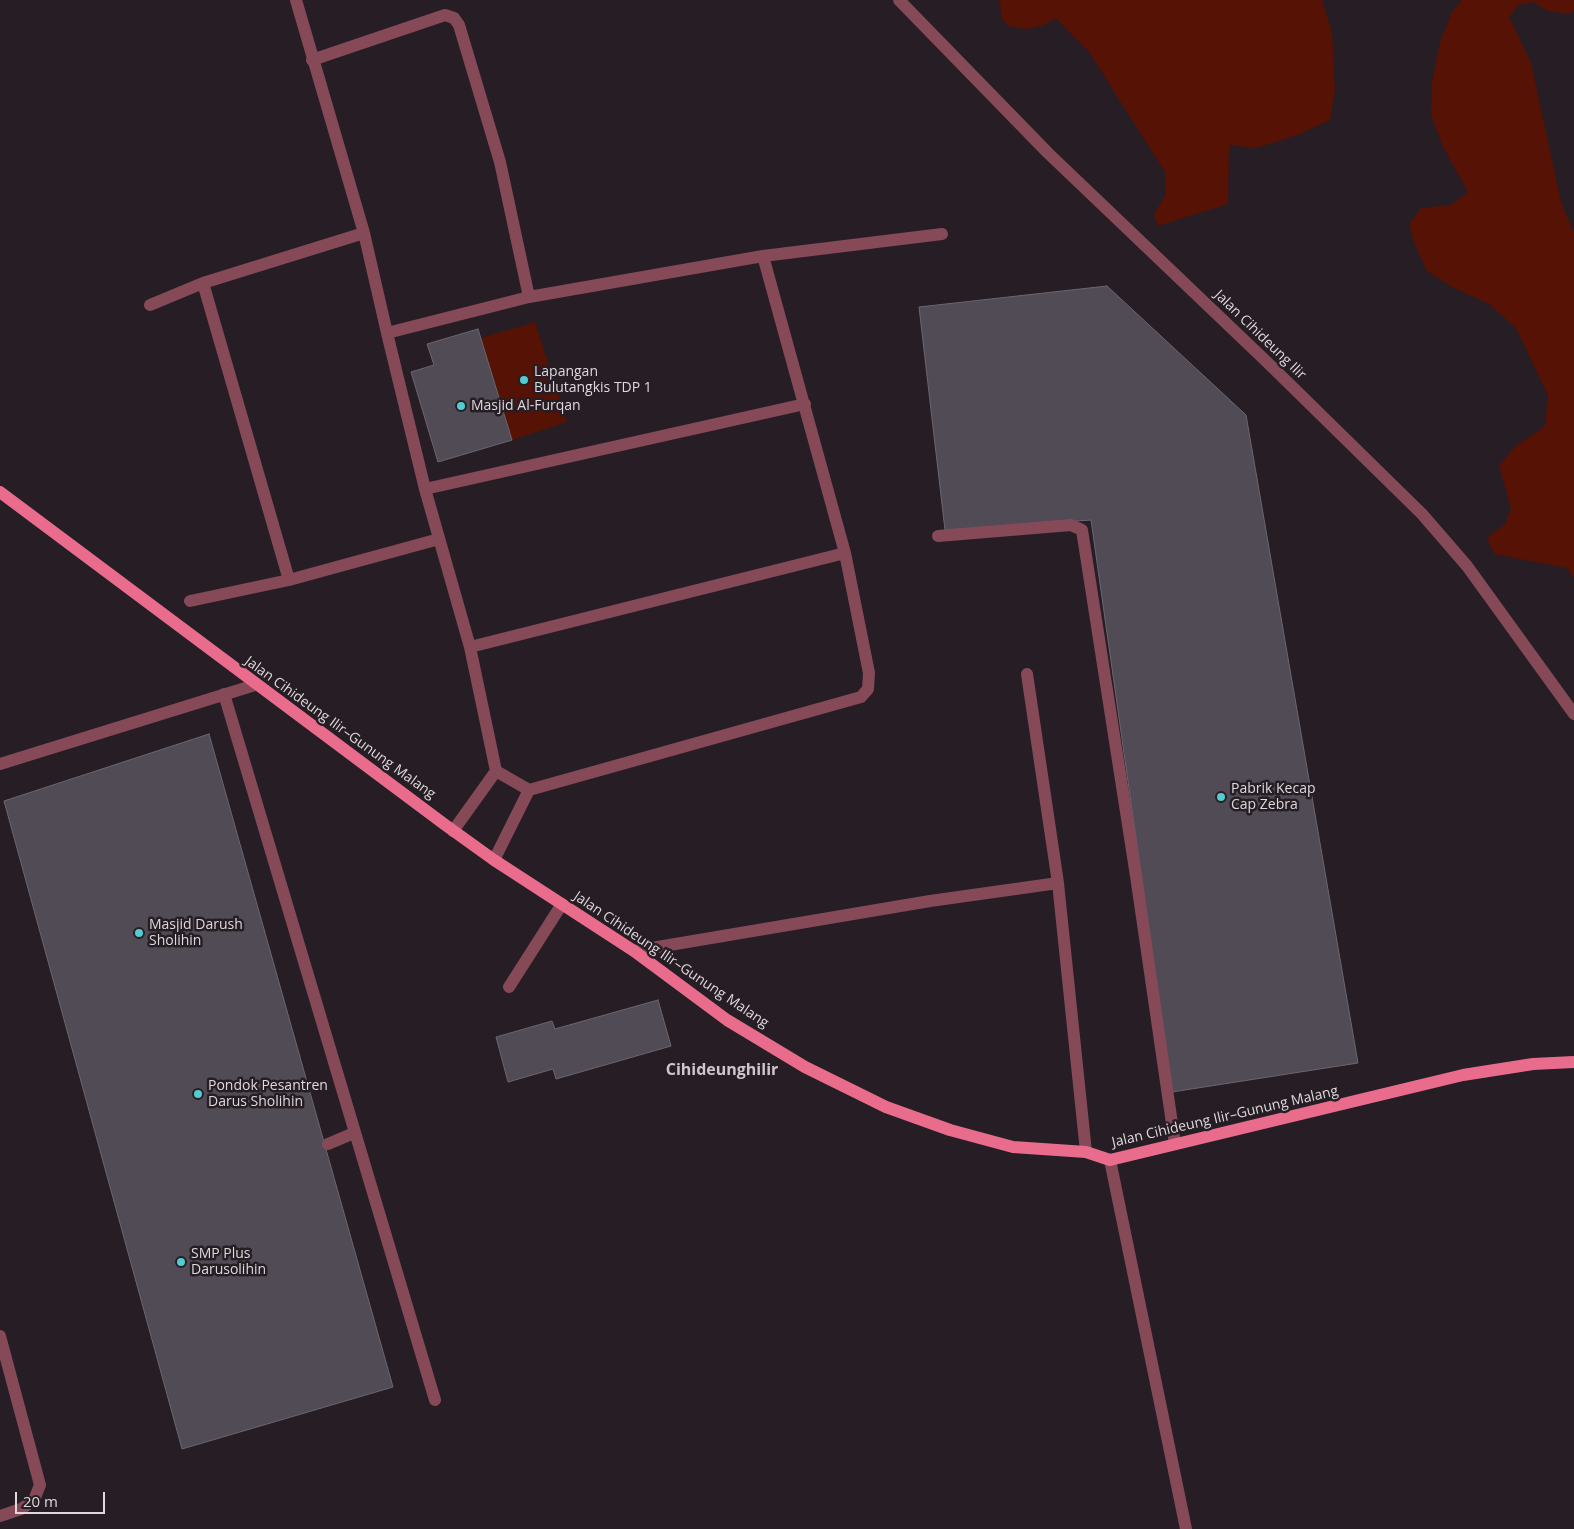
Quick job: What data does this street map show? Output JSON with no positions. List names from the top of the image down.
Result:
{
  "streets": {
    "main road": ["Jalan Cihideung Ilir–Gunung Malang"],
    "street": ["Jalan Cihideung Ilir"]
  },
  "districts": ["Cihideunghilir"],
  "places": [
    "Lapangan Bulutangkis TDP 1",
    "Masjid Al-Furqan",
    "Pabrik Kecap Cap Zebra",
    "Masjid Darush Sholihin",
    "Pondok Pesantren Darus Sholihin",
    "SMP Plus Darusolihin"
  ],
  "scale_bar": "20 m"
}
